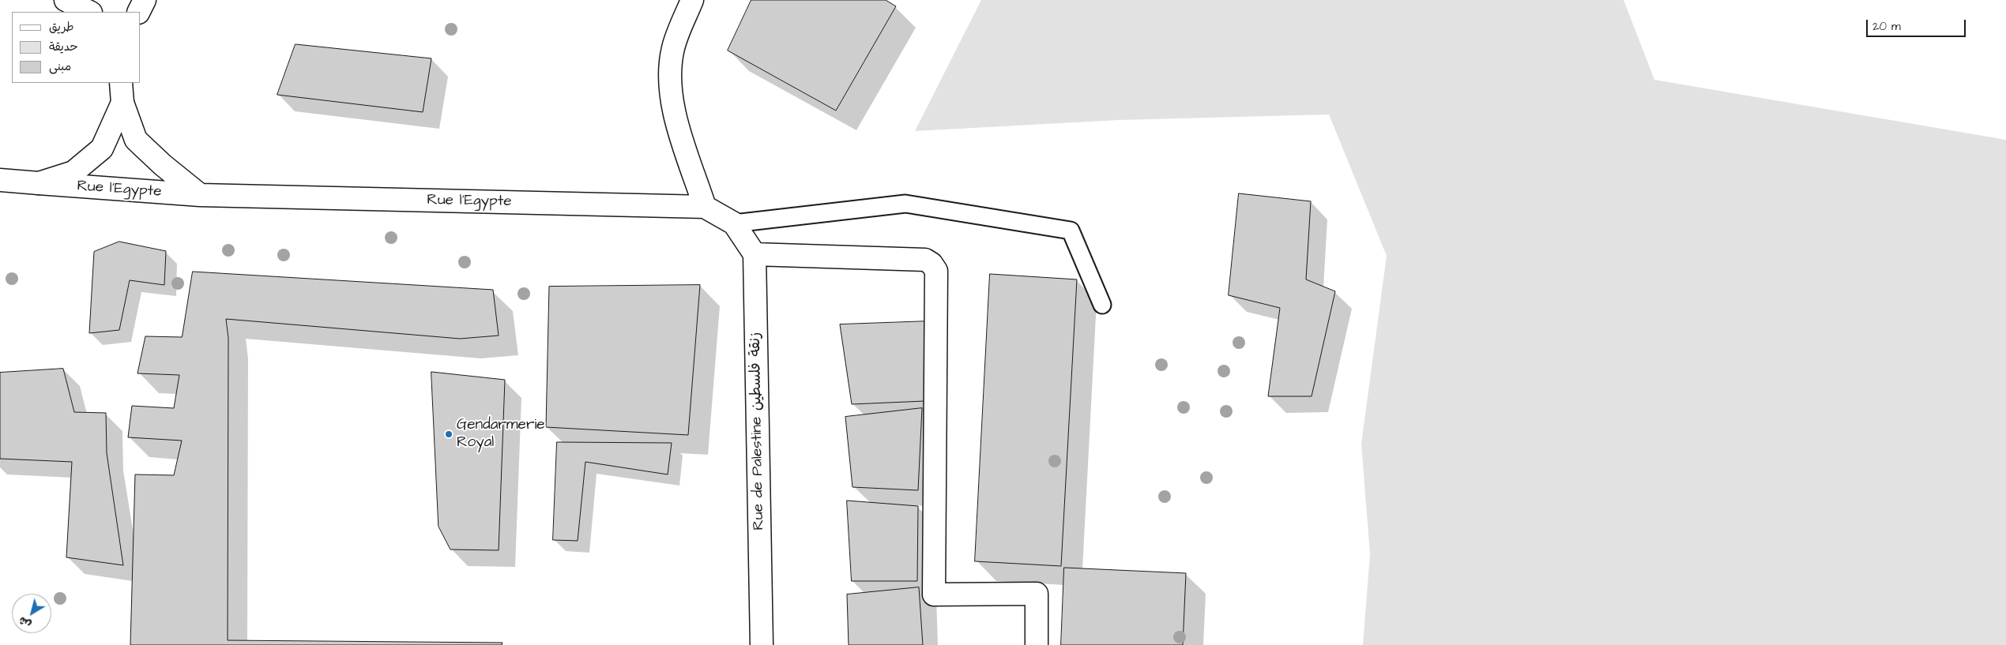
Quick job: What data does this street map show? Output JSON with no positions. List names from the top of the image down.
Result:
{
  "streets": {
    "street": ["Rue l'Egypte", "Rue de Palestine زنقة فلسطين"]
  },
  "places": ["Gendarmerie Royal"],
  "legend": ["طريق", "حديقة", "مبنى"],
  "scale_bar": "20 m",
  "north": "bottom left"
}
